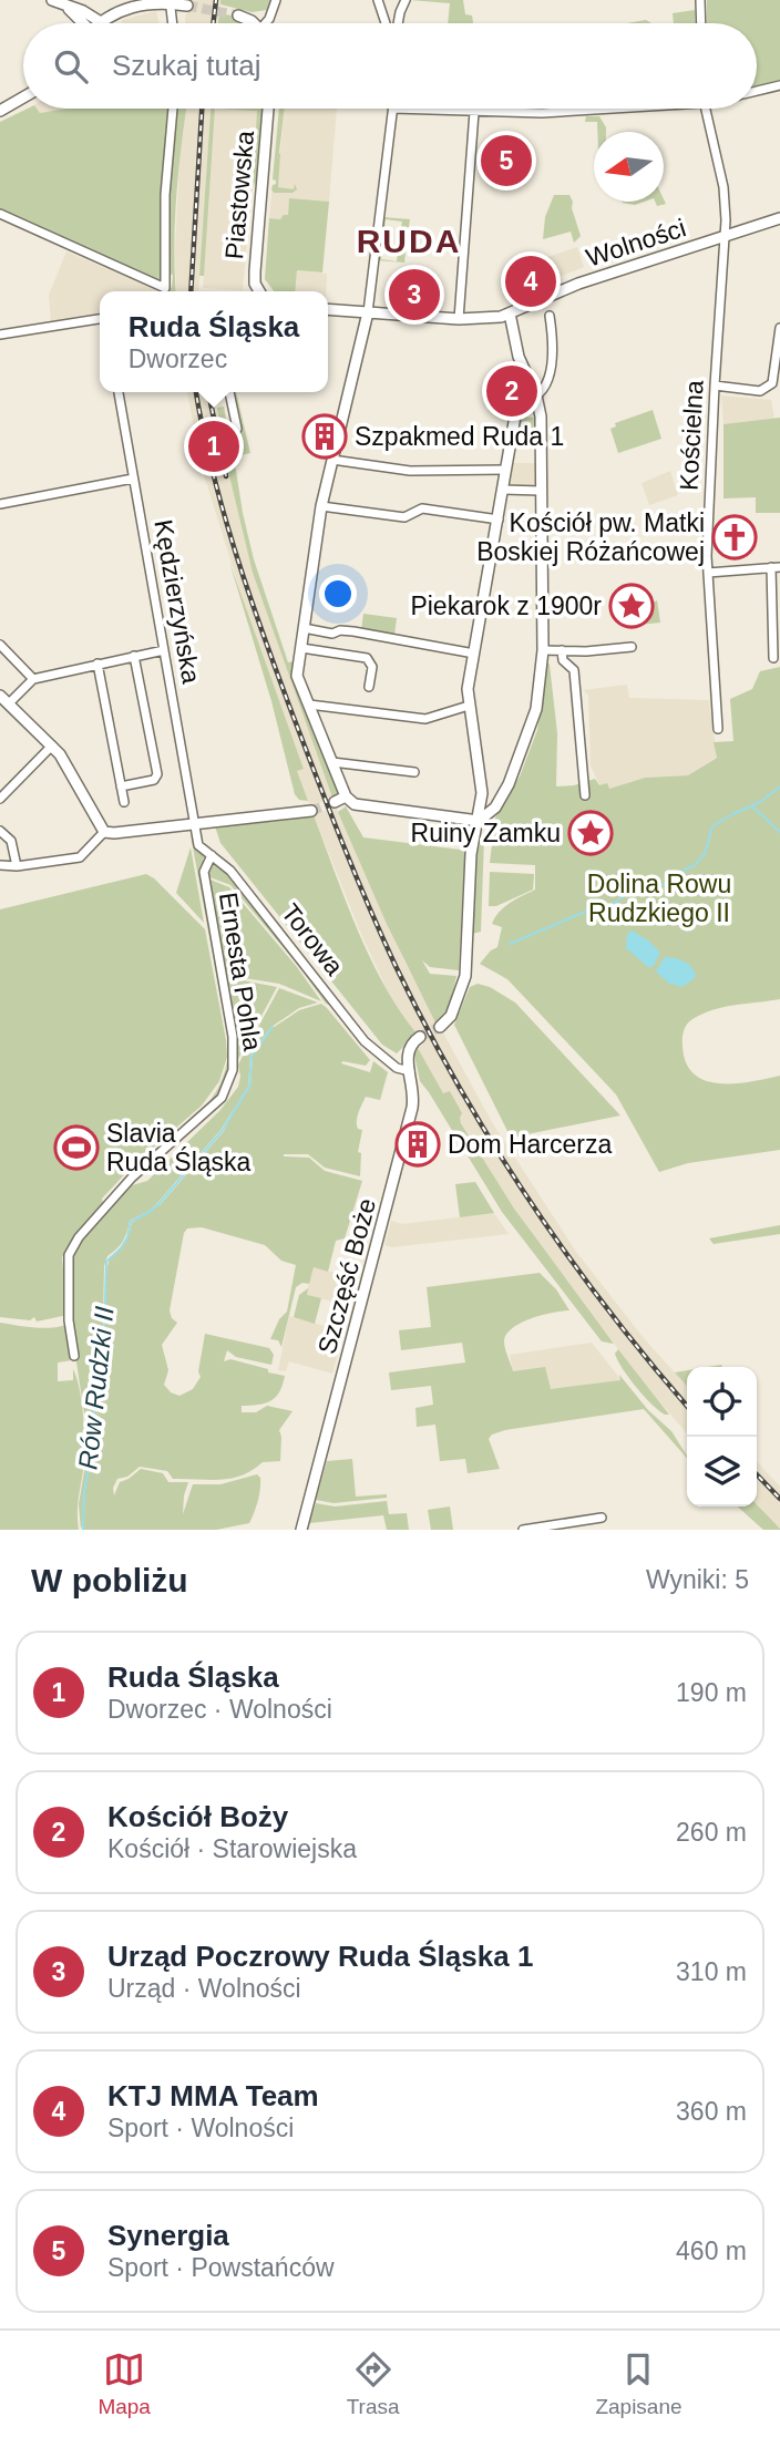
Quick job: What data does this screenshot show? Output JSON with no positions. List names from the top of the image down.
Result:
{
  "streets": {
    "street": [
      "Piastowska",
      "Wolności",
      "Kościelna",
      "Kędzierzyńska",
      "Torowa",
      "Ernesta Pohla",
      "Szczęść Boże"
    ]
  },
  "crossings": [
    ["Wolności", "Kościelna"],
    ["Kędzierzyńska", "Torowa"],
    ["Torowa", "Ernesta Pohla"],
    ["Torowa", "Szczęść Boże"]
  ],
  "districts": ["RUDA"],
  "water": ["Rów Rudzki II"],
  "parks": ["Dolina Rowu Rudzkiego II"],
  "places": {
    "building": ["Szpakmed Ruda 1", "Dom Harcerza"],
    "church": ["Kościół pw. Matki Boskiej Różańcowej"],
    "place": ["Piekarok z 1900r", "Ruiny Zamku"],
    "sports": ["Slavia Ruda Śląska"]
  },
  "north": "left",
  "page": {
    "search": "Szukaj tutaj",
    "pins": [
      "5",
      "4",
      "3",
      "2",
      "1"
    ],
    "popup": ["Ruda Śląska", "Dworzec"],
    "heading": ["W pobliżu", "Wyniki: 5"],
    "list": [
      {
        "mark": "1",
        "name": "Ruda Śląska",
        "note": "Dworzec · Wolności",
        "value": "190 m"
      },
      {
        "mark": "2",
        "name": "Kościół Boży",
        "note": "Kościół · Starowiejska",
        "value": "260 m"
      },
      {
        "mark": "3",
        "name": "Urząd Poczrowy Ruda Śląska 1",
        "note": "Urząd · Wolności",
        "value": "310 m"
      },
      {
        "mark": "4",
        "name": "KTJ MMA Team",
        "note": "Sport · Wolności",
        "value": "360 m"
      },
      {
        "mark": "5",
        "name": "Synergia",
        "note": "Sport · Powstańców",
        "value": "460 m"
      }
    ],
    "nav": ["Mapa", "Trasa", "Zapisane"]
  }
}
